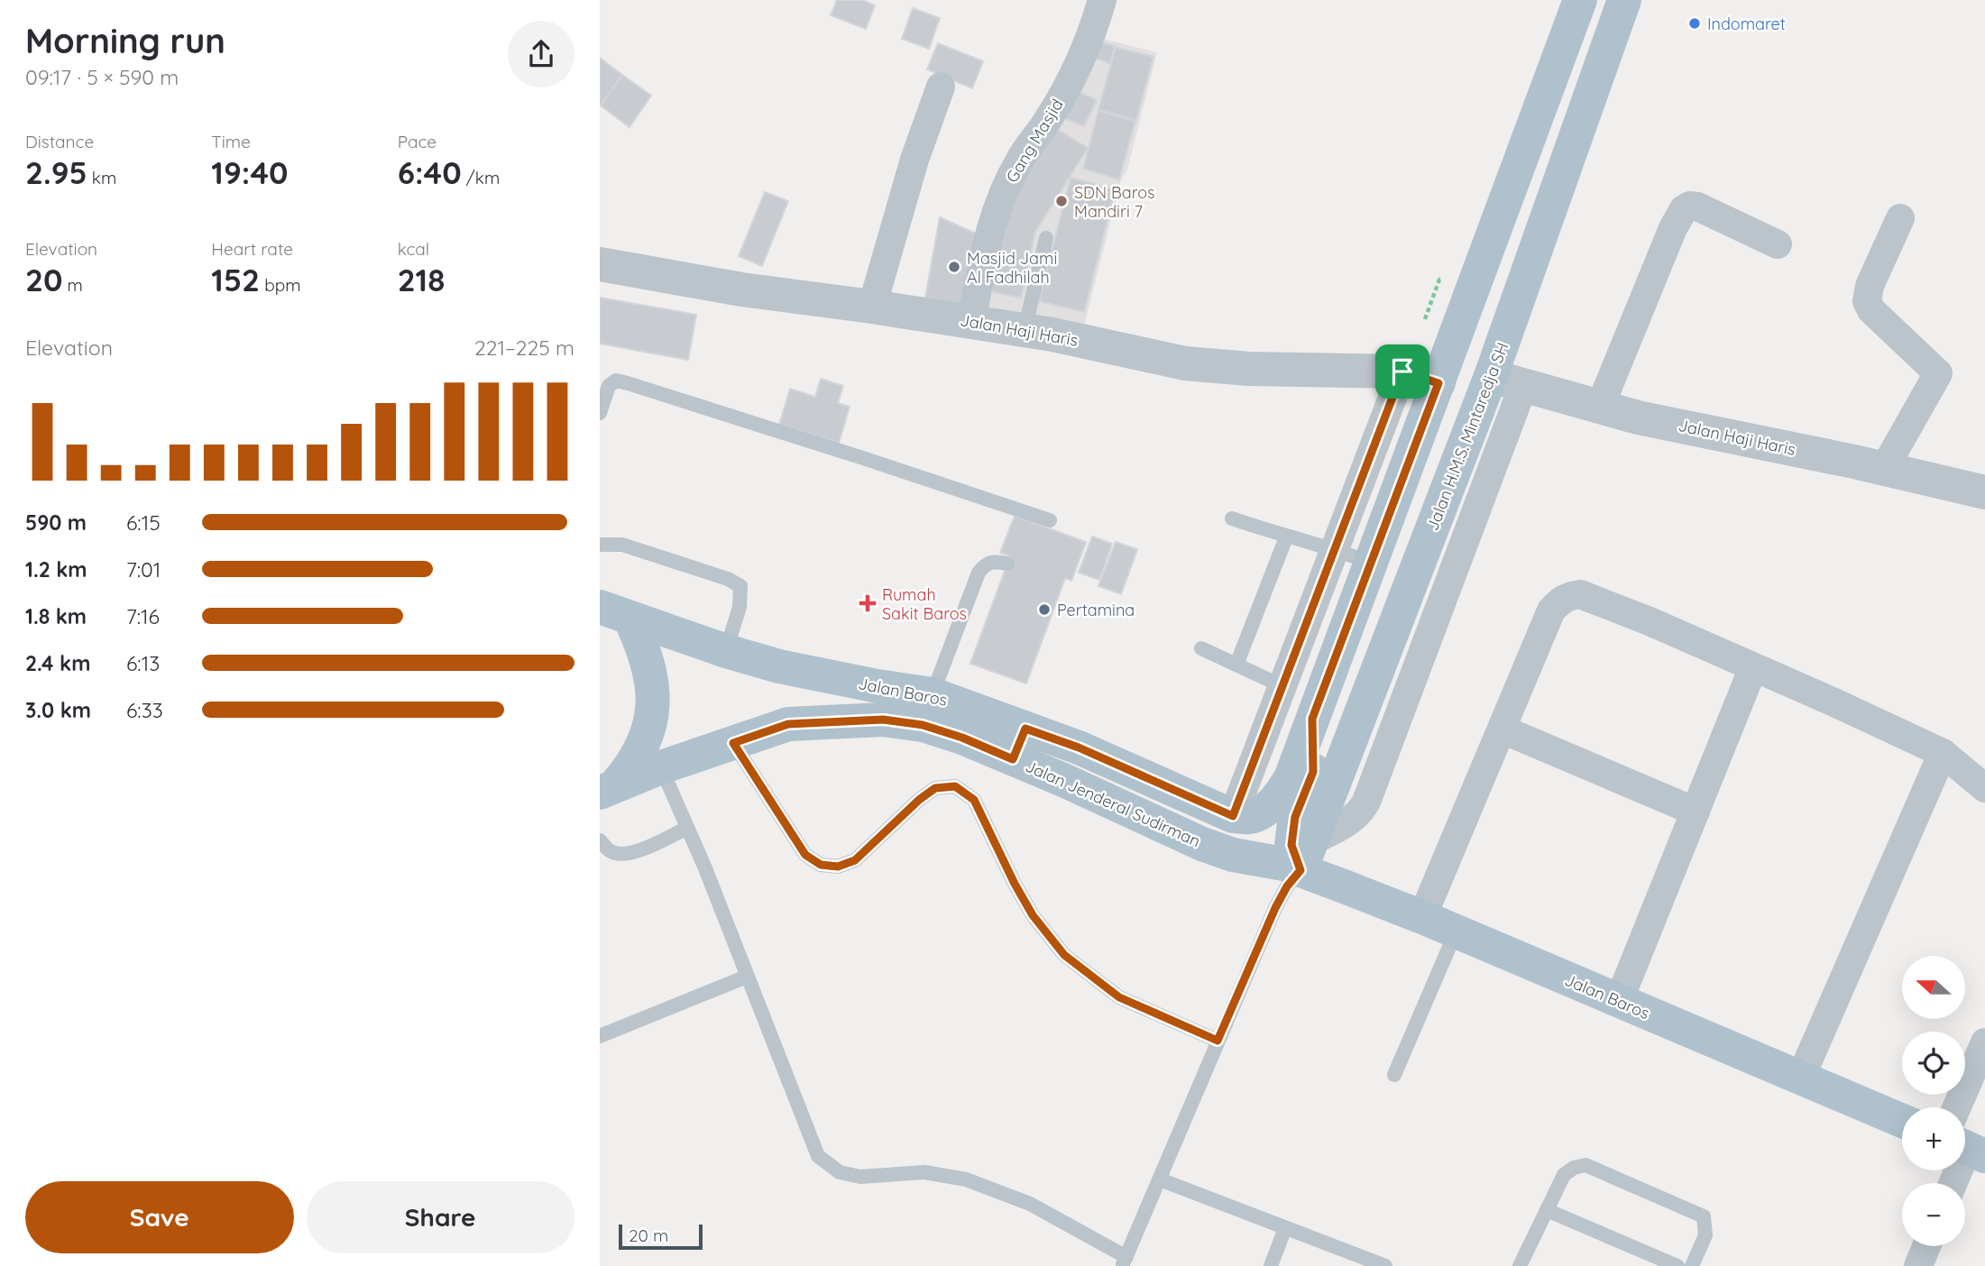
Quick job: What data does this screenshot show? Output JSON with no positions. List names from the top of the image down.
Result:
{
  "streets": {
    "main road": ["Jalan H.M.S. Mintaredja SH", "Jalan Baros", "Jalan Jenderal Sudirman"],
    "street": ["Gang Masjid", "Jalan Haji Haris"]
  },
  "crossings": [
    ["Gang Masjid", "Jalan Haji Haris"],
    ["Jalan Haji Haris", "Jalan H.M.S. Mintaredja SH"],
    ["Jalan H.M.S. Mintaredja SH", "Jalan Baros"],
    ["Jalan H.M.S. Mintaredja SH", "Jalan Jenderal Sudirman"],
    ["Jalan Baros", "Jalan Jenderal Sudirman"]
  ],
  "places": {
    "other": [
      "Indomaret",
      "SDN Baros Mandiri 7",
      "Masjid Jami Al Fadhilah",
      "Pertamina"
    ],
    "health": ["Rumah Sakit Baros"]
  },
  "scale_bar": "20 m",
  "north": "left",
  "page": {
    "heading": ["Morning run", "09:17 · 5 × 590 m"],
    "stats": [
      ["Distance", "2.95 km"],
      ["Time", "19:40"],
      ["Pace", "6:40 /km"],
      ["Elevation", "20 m"],
      ["Heart rate", "152 bpm"],
      ["kcal", "218"]
    ],
    "chart": ["Elevation", "221–225 m"],
    "list": [
      {
        "name": "590 m",
        "note": "6:15"
      },
      {
        "name": "1.2 km",
        "note": "7:01"
      },
      {
        "name": "1.8 km",
        "note": "7:16"
      },
      {
        "name": "2.4 km",
        "note": "6:13"
      },
      {
        "name": "3.0 km",
        "note": "6:33"
      }
    ],
    "map_buttons": ["+", "−"],
    "buttons": ["Save", "Share"],
    "scale": "20 m"
  }
}
